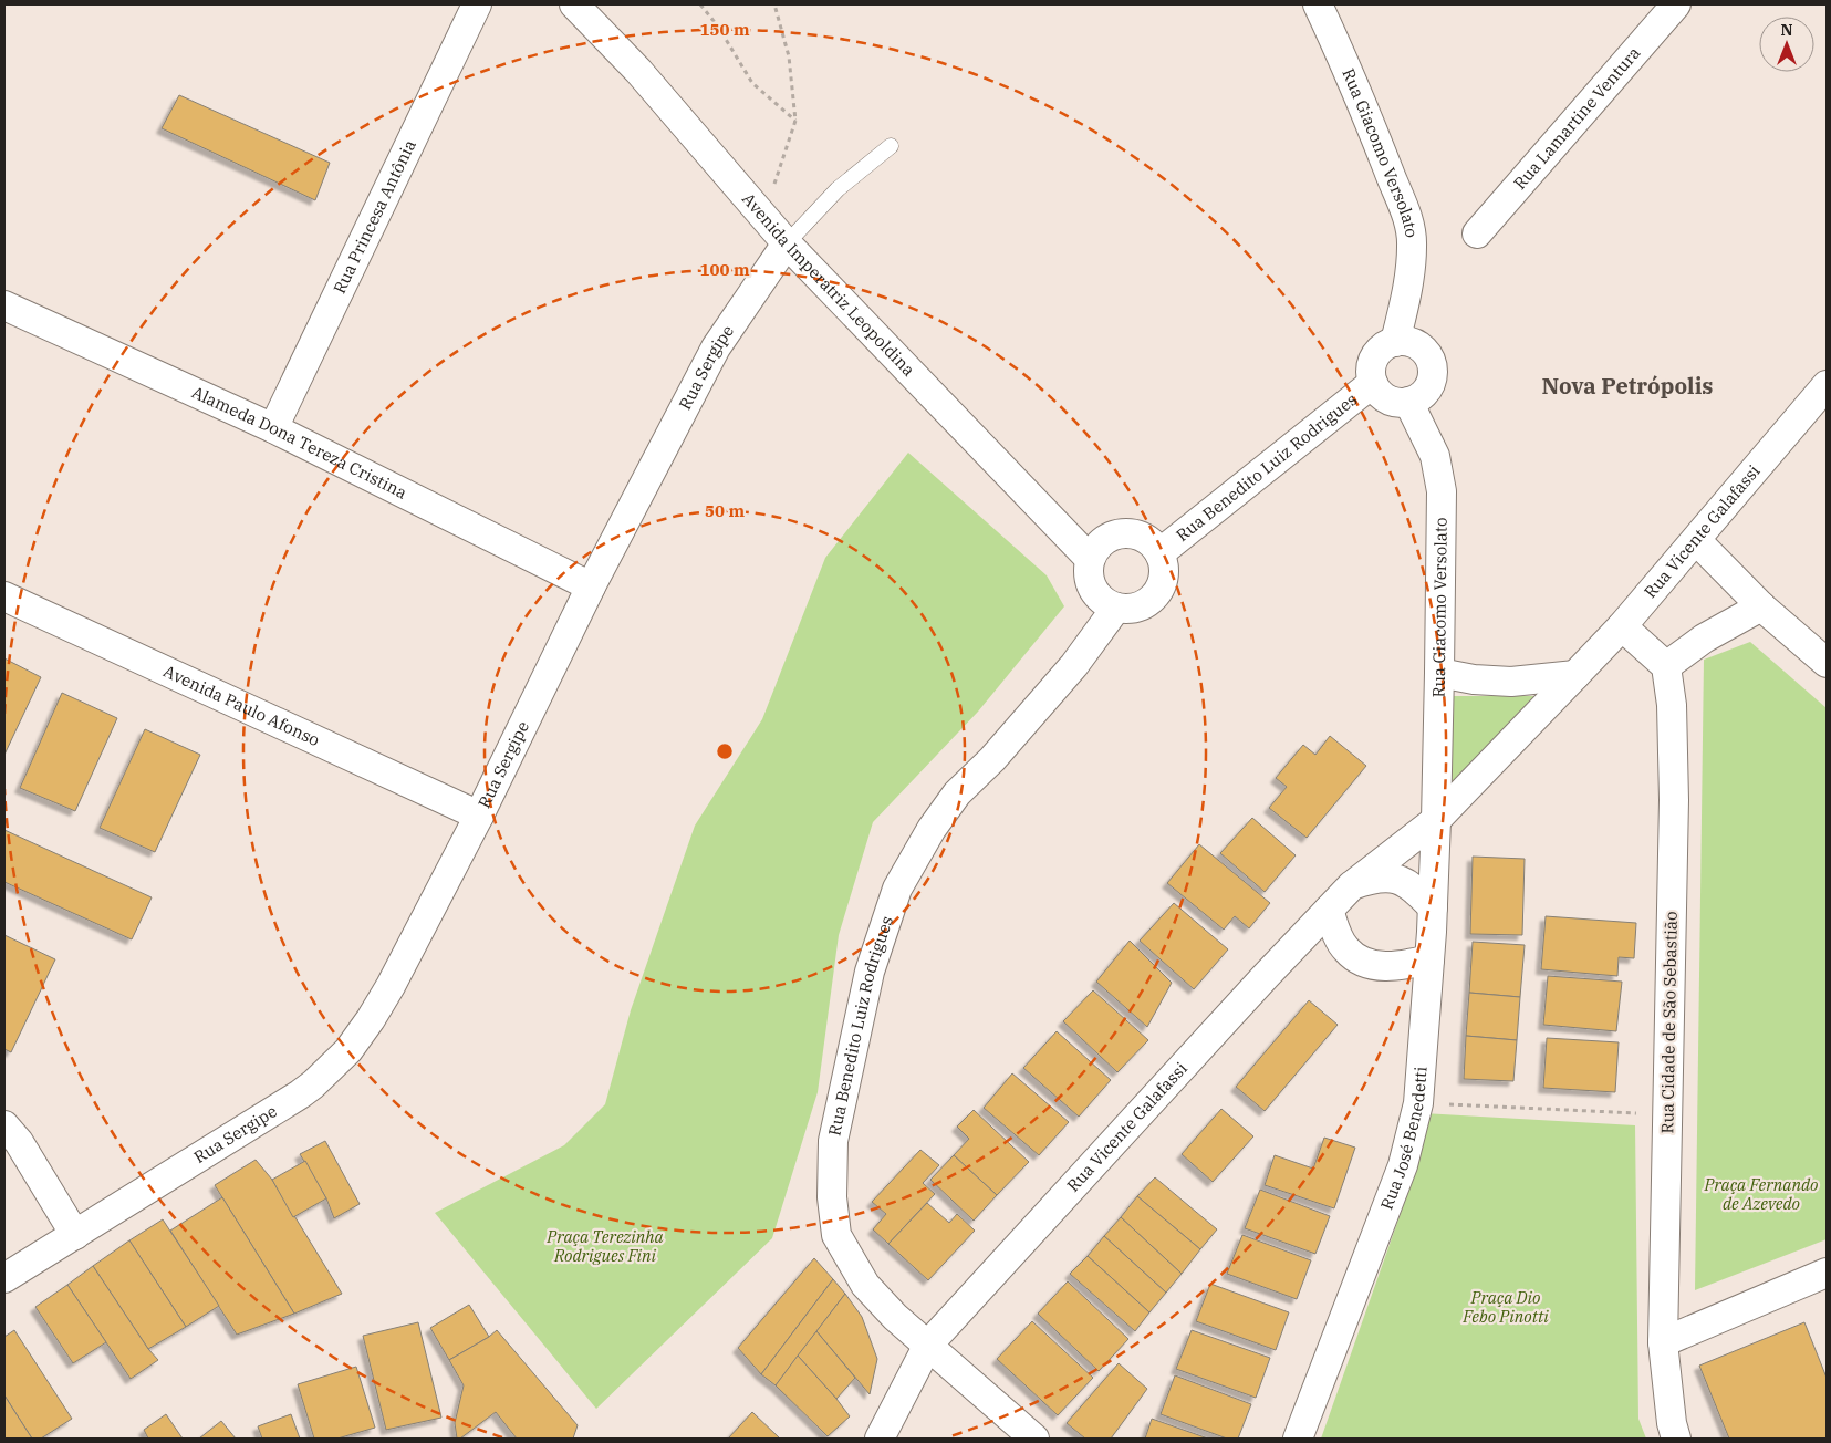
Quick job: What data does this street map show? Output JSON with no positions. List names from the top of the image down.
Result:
{
  "streets": {
    "street": [
      "Rua Lamartine Ventura",
      "Rua Giacomo Versolato",
      "Rua Princesa Antônia",
      "Avenida Imperatriz Leopoldina",
      "Rua Sergipe",
      "Alameda Dona Tereza Cristina",
      "Rua Benedito Luiz Rodrigues",
      "Rua Vicente Galafassi",
      "Avenida Paulo Afonso",
      "Rua Cidade de São Sebastião",
      "Rua José Benedetti"
    ]
  },
  "crossings": [
    ["Rua Giacomo Versolato", "Rua Benedito Luiz Rodrigues"],
    ["Rua Giacomo Versolato", "Rua Vicente Galafassi"],
    ["Rua Giacomo Versolato", "Rua José Benedetti"],
    ["Rua Princesa Antônia", "Alameda Dona Tereza Cristina"],
    ["Avenida Imperatriz Leopoldina", "Rua Sergipe"],
    ["Avenida Imperatriz Leopoldina", "Rua Benedito Luiz Rodrigues"],
    ["Rua Sergipe", "Alameda Dona Tereza Cristina"],
    ["Rua Sergipe", "Avenida Paulo Afonso"],
    ["Rua Benedito Luiz Rodrigues", "Rua Vicente Galafassi"],
    ["Rua Vicente Galafassi", "Rua José Benedetti"]
  ],
  "districts": ["Nova Petrópolis"],
  "parks": ["Praça Fernando de Azevedo", "Praça Terezinha Rodrigues Fini", "Praça Dio Febo Pinotti"],
  "north": "top",
  "rings": ["150 m", "100 m", "50 m"]
}
